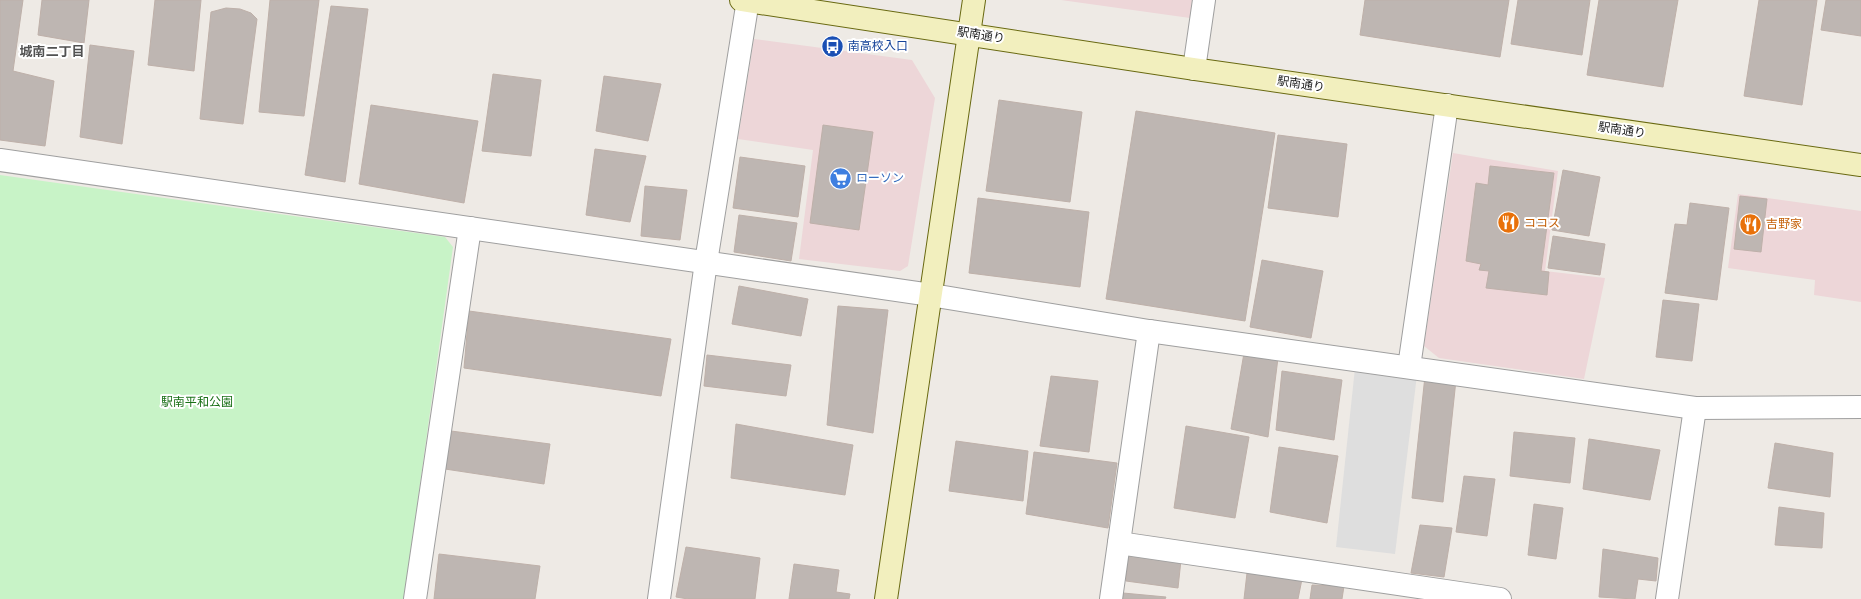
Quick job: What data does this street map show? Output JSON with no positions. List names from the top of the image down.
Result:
{
  "streets": {
    "street": ["駅南通り"]
  },
  "districts": ["城南二丁目"],
  "parks": ["駅南平和公園"],
  "places": {
    "bus stop": ["南高校入口"],
    "supermarket": ["ローソン"],
    "restaurant": ["ココス", "吉野家"]
  }
}
